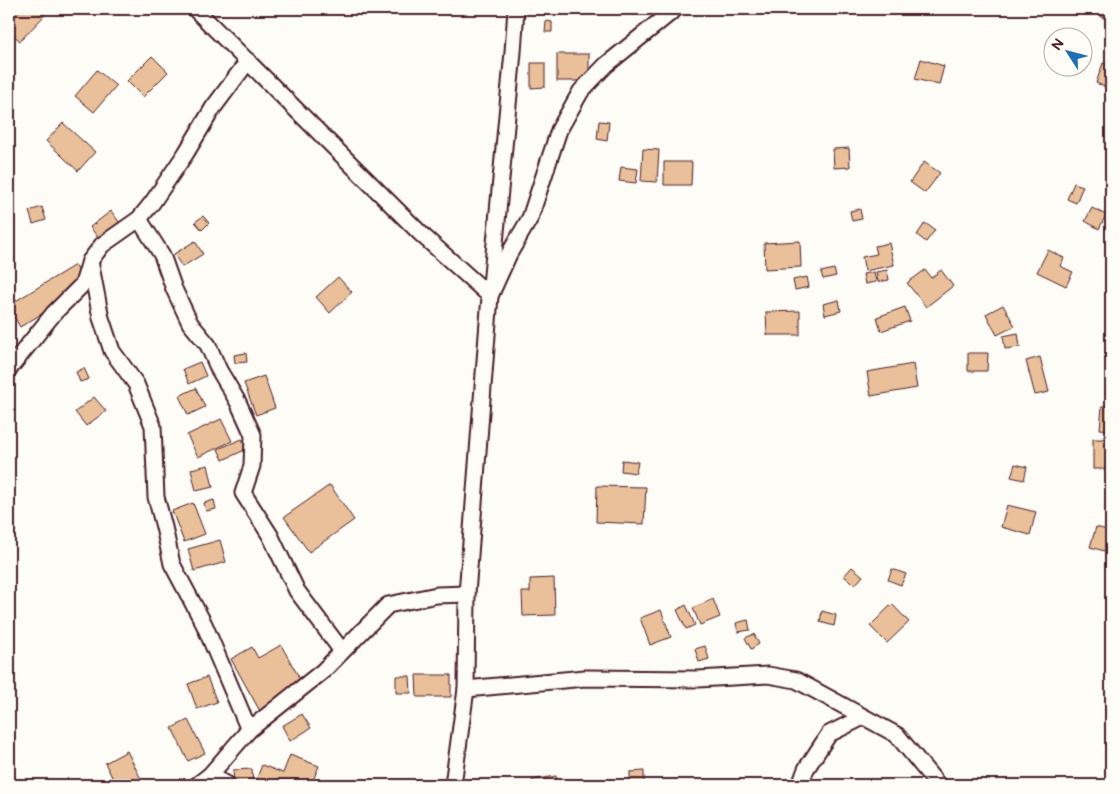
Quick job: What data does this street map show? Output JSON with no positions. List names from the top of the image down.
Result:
{
  "north": "top left"
}
